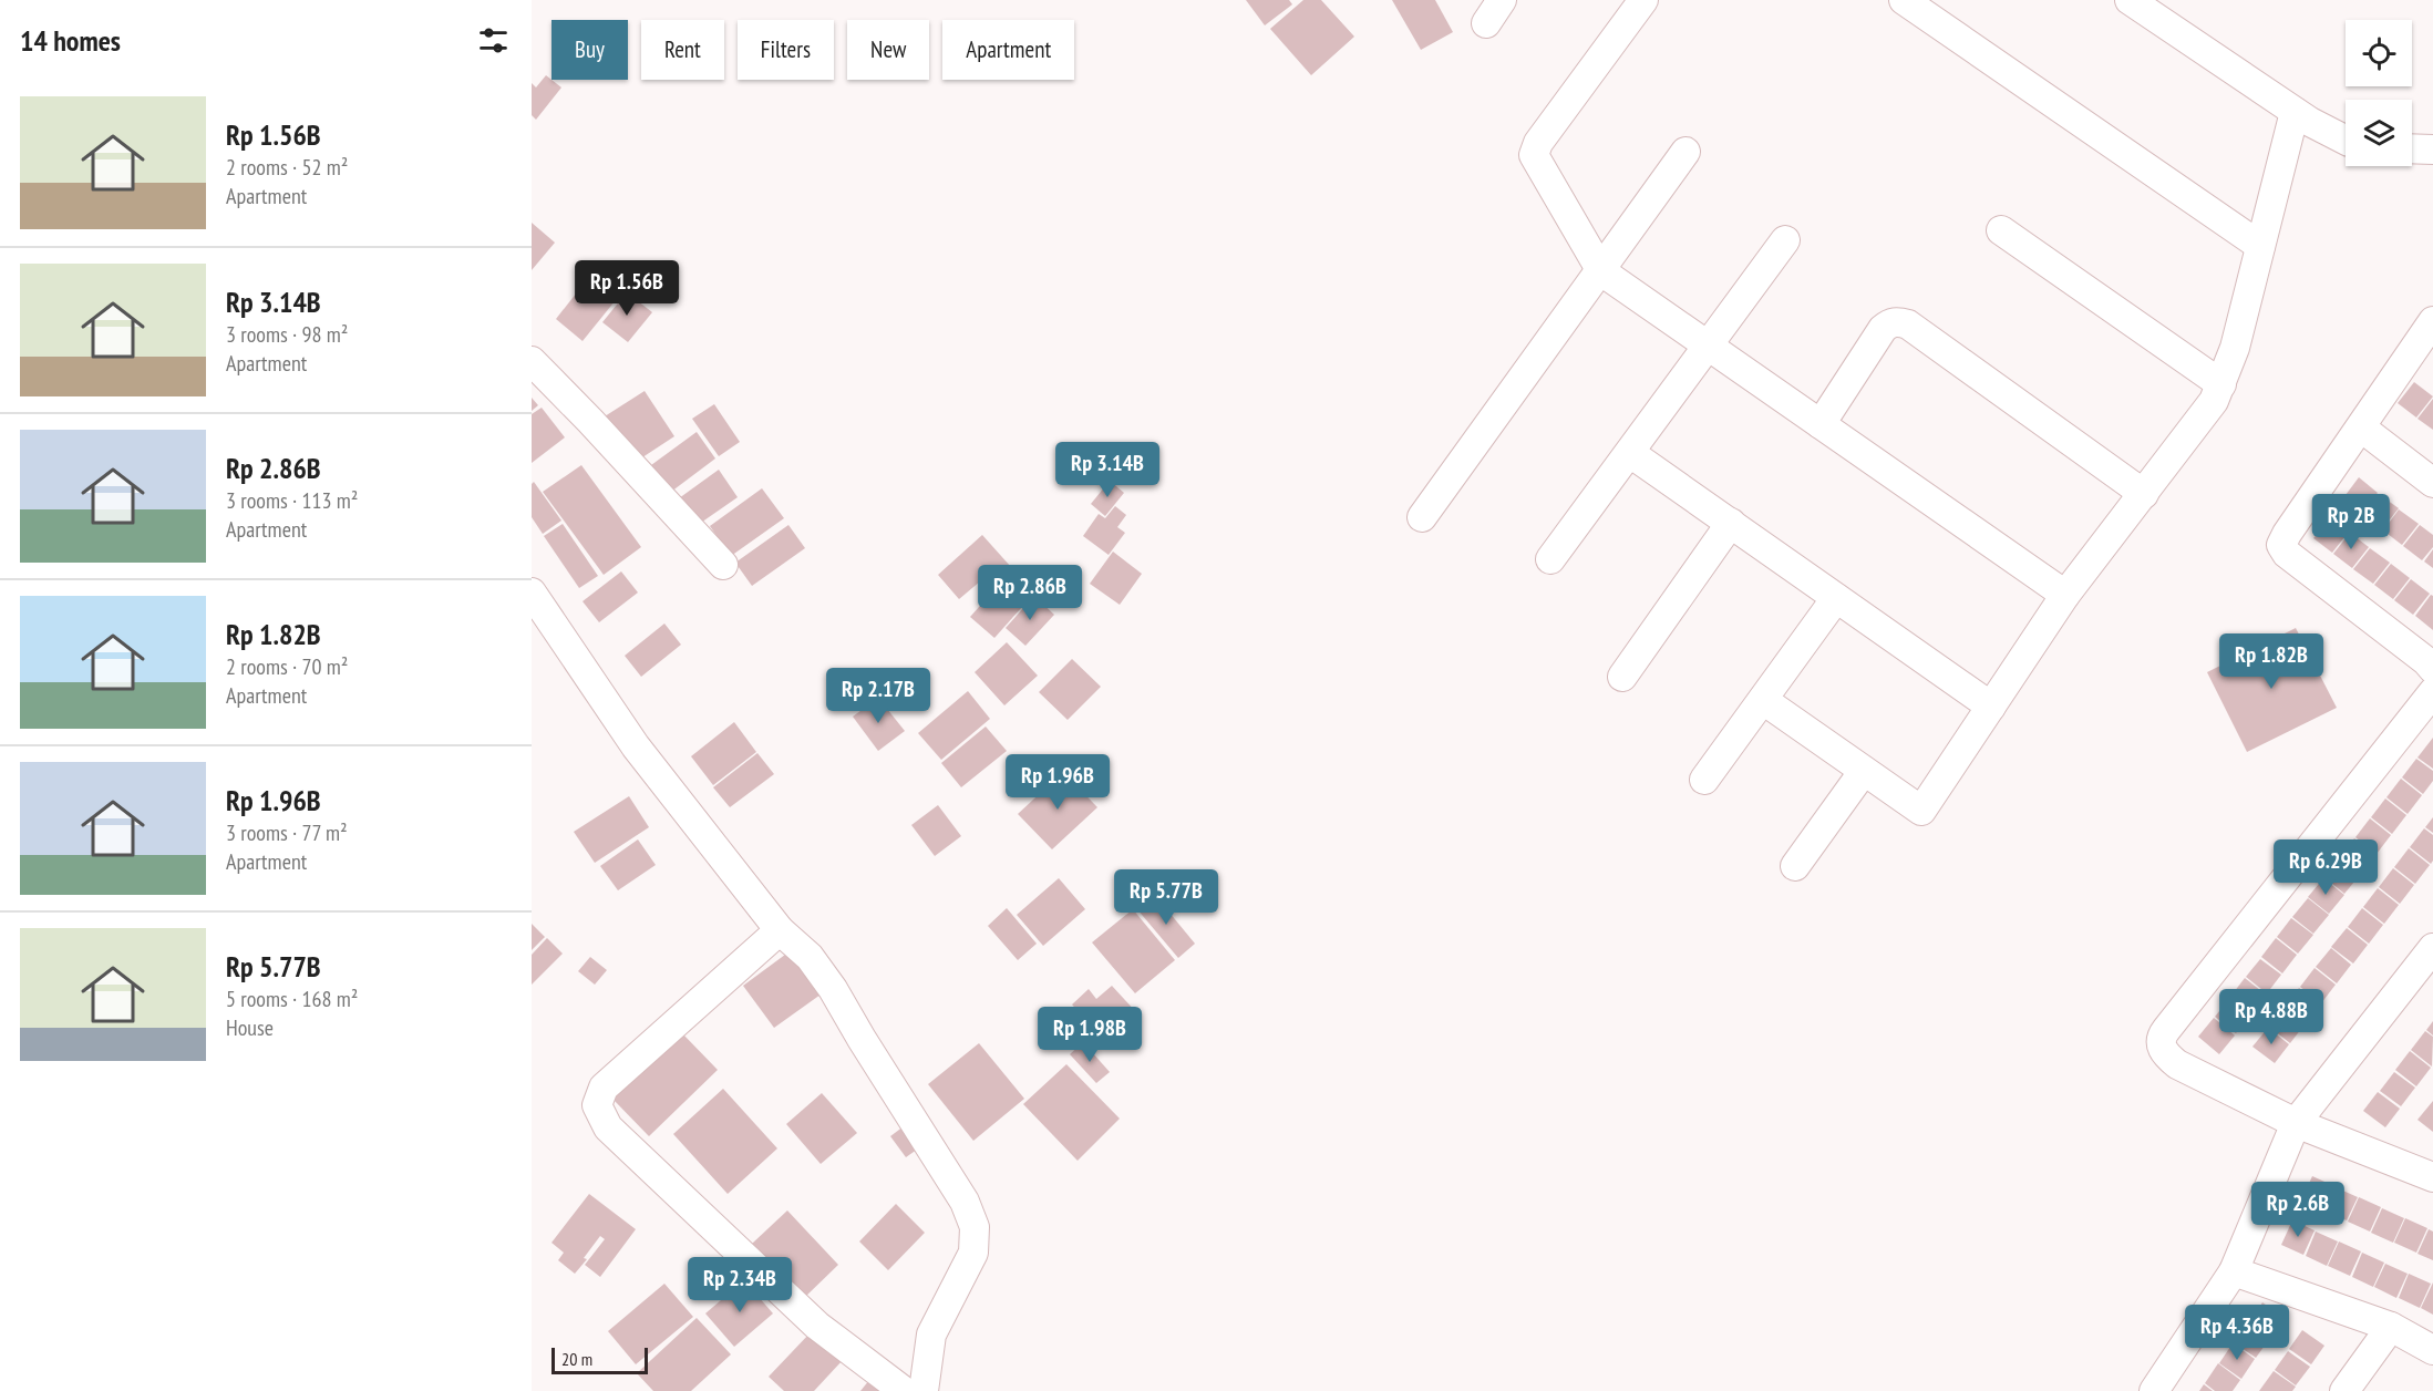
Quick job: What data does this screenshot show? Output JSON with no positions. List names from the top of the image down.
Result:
{
  "scale_bar": "20 m",
  "page": {
    "heading": "14 homes",
    "chip": [
      "Buy",
      "Rent",
      "Filters",
      "New",
      "Apartment"
    ],
    "list": [
      {
        "name": "Rp 1.56B",
        "note": "2 rooms · 52 m² · Apartment"
      },
      {
        "name": "Rp 3.14B",
        "note": "3 rooms · 98 m² · Apartment"
      },
      {
        "name": "Rp 2.86B",
        "note": "3 rooms · 113 m² · Apartment"
      },
      {
        "name": "Rp 1.82B",
        "note": "2 rooms · 70 m² · Apartment"
      },
      {
        "name": "Rp 1.96B",
        "note": "3 rooms · 77 m² · Apartment"
      },
      {
        "name": "Rp 5.77B",
        "note": "5 rooms · 168 m² · House"
      }
    ],
    "price": [
      "Rp 1.56B",
      "Rp 3.14B",
      "Rp 2B",
      "Rp 2.86B",
      "Rp 1.82B",
      "Rp 2.17B",
      "Rp 1.96B",
      "Rp 6.29B",
      "Rp 5.77B",
      "Rp 4.88B",
      "Rp 1.98B",
      "Rp 2.6B",
      "Rp 2.34B",
      "Rp 4.36B"
    ],
    "scale": "20 m"
  }
}
